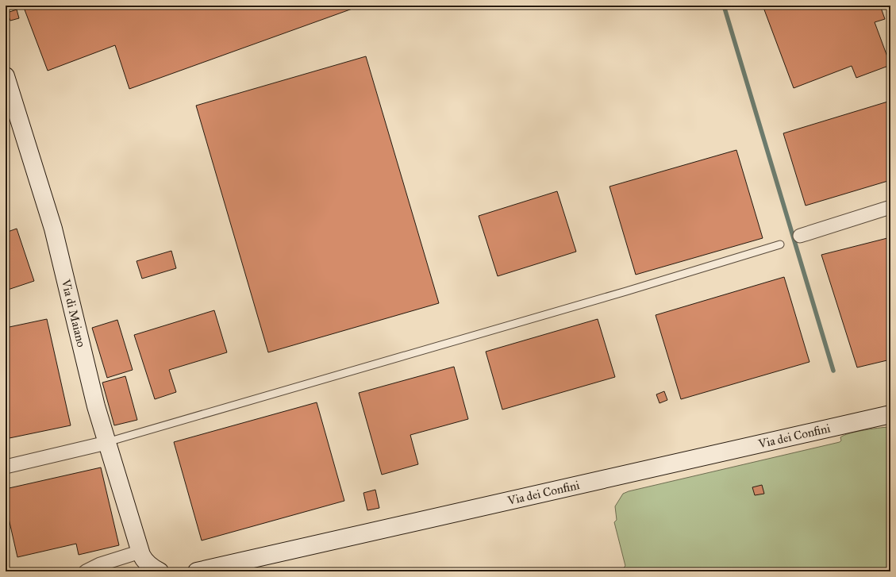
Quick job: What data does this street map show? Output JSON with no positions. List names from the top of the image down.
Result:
{
  "streets": {
    "street": ["Via di Maiano", "Via dei Confini"]
  }
}
